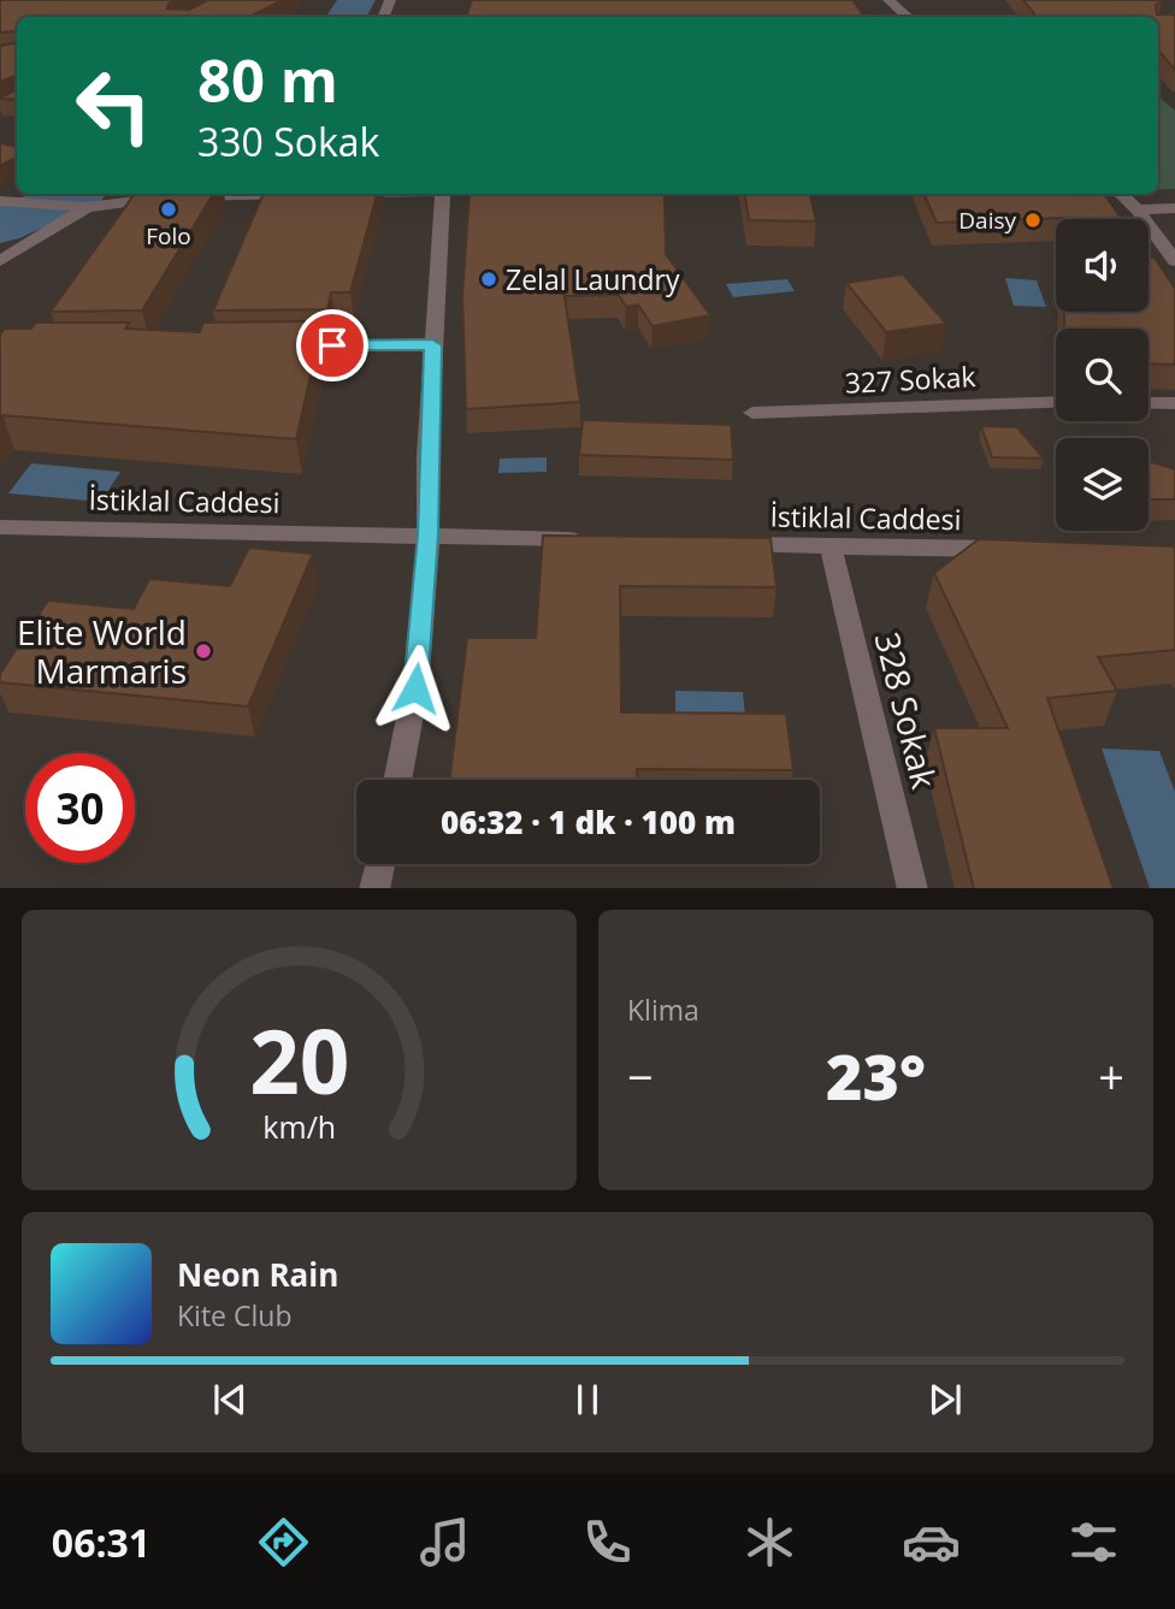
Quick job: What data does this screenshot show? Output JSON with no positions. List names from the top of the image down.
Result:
{
  "streets": {
    "street": ["327 Sokak", "İstiklal Caddesi", "328 Sokak"]
  },
  "crossings": [
    ["İstiklal Caddesi", "328 Sokak"]
  ],
  "places": [
    "Folo",
    "Daisy",
    "Zelal Laundry",
    "Elite World Marmaris"
  ],
  "page": {
    "turn": ["80 m", "330 Sokak"],
    "limit": "30",
    "trip": "06:32 · 1 dk · 100 m",
    "tile": "Klima",
    "heat": ["−", "23°", "+"],
    "song": ["Neon Rain", "Kite Club"],
    "tabs": "06:31",
    "gauge": ["20", "km/h"]
  }
}
